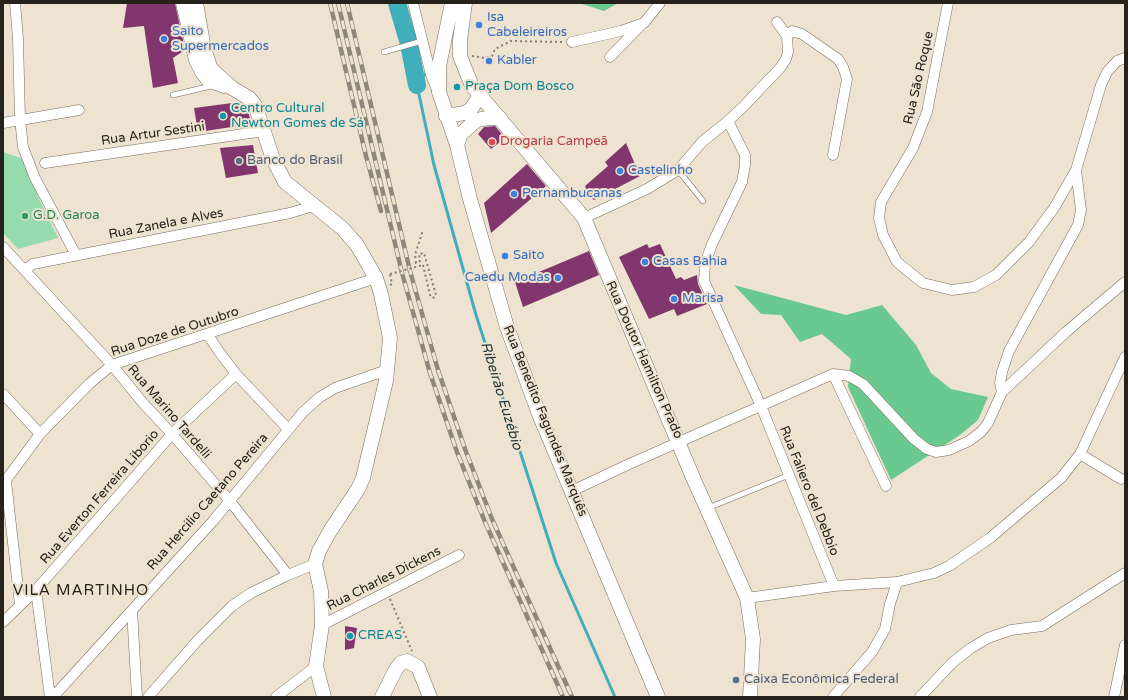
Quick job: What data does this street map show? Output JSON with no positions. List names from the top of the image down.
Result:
{
  "streets": {
    "main road": ["Rua Doutor Hamilton Prado", "Rua Benedito Fagundes Marquês"],
    "street": [
      "Rua São Roque",
      "Rua Artur Sestini",
      "Rua Zanela e Alves",
      "Rua Doze de Outubro",
      "Rua Marino Tardelli",
      "Rua Faliero del Debbio",
      "Rua Everton Ferreira Liborio",
      "Rua Hercilio Caetano Pereira",
      "Rua Charles Dickens"
    ]
  },
  "crossings": [
    ["Rua Zanela e Alves", "Rua Marino Tardelli"],
    ["Rua Doze de Outubro", "Rua Marino Tardelli"],
    ["Rua Marino Tardelli", "Rua Everton Ferreira Liborio"],
    ["Rua Marino Tardelli", "Rua Hercilio Caetano Pereira"]
  ],
  "districts": ["VILA MARTINHO"],
  "water": ["Ribeirão Euzébio"],
  "places": [
    "Isa Cabeleireiros",
    "Saito Supermercados",
    "Kabler",
    "Praça Dom Bosco",
    "Centro Cultural Newton Gomes de Sá",
    "Drogaria Campeã",
    "Banco do Brasil",
    "Castelinho",
    "Pernambucanas",
    "G.D. Garoa",
    "Saito",
    "Casas Bahia",
    "Caedu Modas",
    "Marisa",
    "CREAS",
    "Caixa Econômica Federal"
  ]
}
